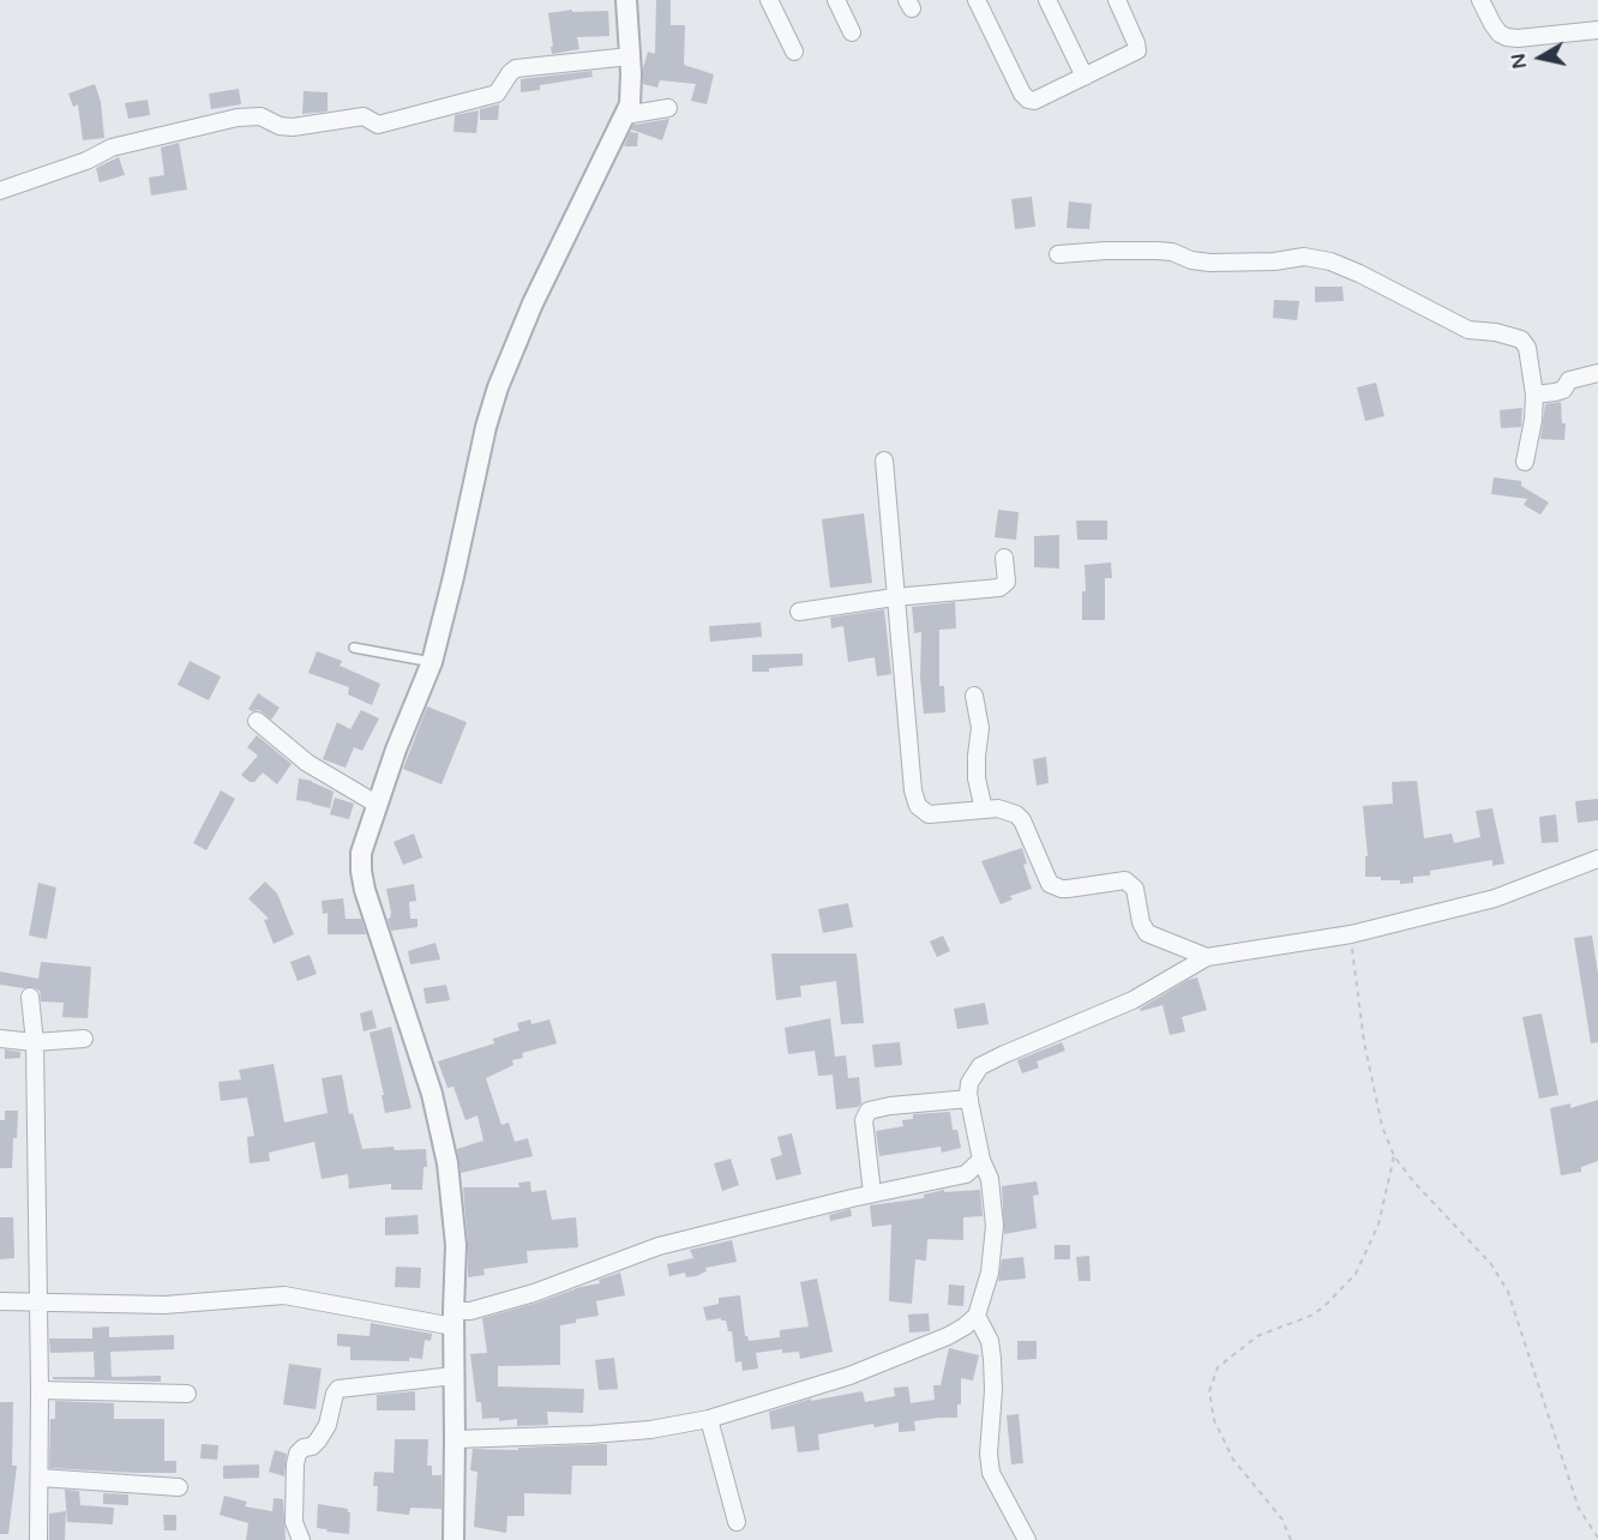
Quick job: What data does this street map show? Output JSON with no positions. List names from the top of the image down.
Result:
{
  "north": "left"
}
